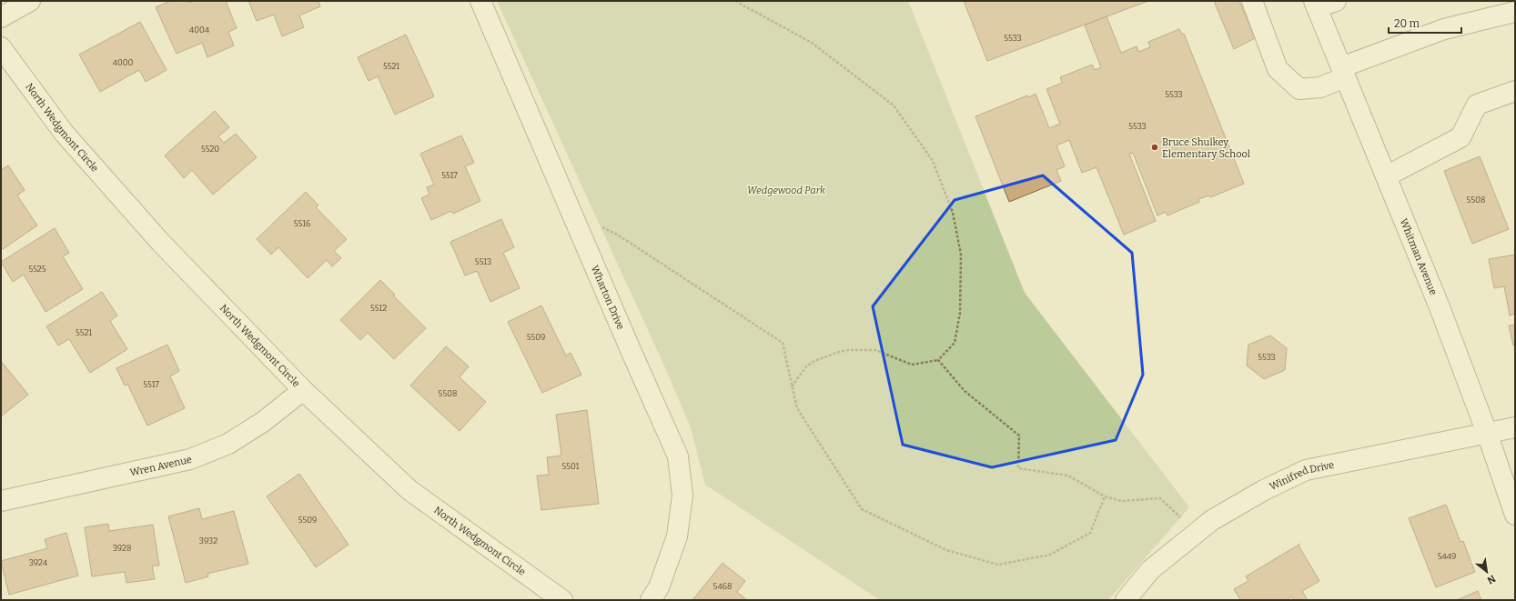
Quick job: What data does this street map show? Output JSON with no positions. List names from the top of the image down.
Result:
{
  "streets": {
    "street": [
      "North Wedgmont Circle",
      "Whitman Avenue",
      "Wharton Drive",
      "Wren Avenue",
      "Winifred Drive"
    ]
  },
  "crossings": [
    ["North Wedgmont Circle", "Wren Avenue"],
    ["Whitman Avenue", "Winifred Drive"]
  ],
  "parks": ["Wedgewood Park"],
  "places": ["Bruce Shulkey Elementary School"],
  "house_numbers": [
    "4004",
    "5533",
    "4000",
    "5521",
    "5533",
    "5533",
    "5520",
    "5517",
    "5508",
    "5516",
    "5513",
    "5525",
    "5512",
    "5521",
    "5509",
    "5533",
    "5517",
    "5508",
    "5501",
    "5509",
    "3932",
    "3928",
    "5449",
    "3924",
    "5468"
  ],
  "scale_bar": "20 m",
  "north": "bottom right"
}
